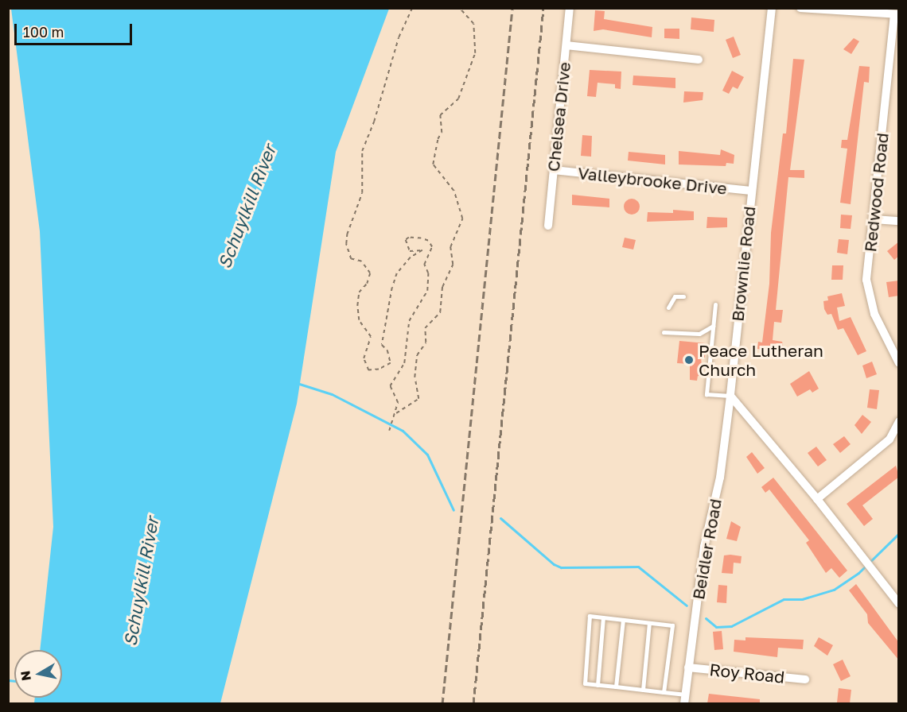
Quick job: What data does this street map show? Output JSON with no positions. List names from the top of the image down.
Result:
{
  "streets": {
    "street": [
      "Chelsea Drive",
      "Valleybrooke Drive",
      "Redwood Road",
      "Brownlie Road",
      "Beidler Road",
      "Roy Road"
    ]
  },
  "crossings": [
    ["Chelsea Drive", "Valleybrooke Drive"],
    ["Valleybrooke Drive", "Brownlie Road"],
    ["Brownlie Road", "Beidler Road"],
    ["Beidler Road", "Roy Road"]
  ],
  "water": ["Schuylkill River"],
  "places": ["Peace Lutheran Church"],
  "scale_bar": "100 m",
  "north": "left"
}
